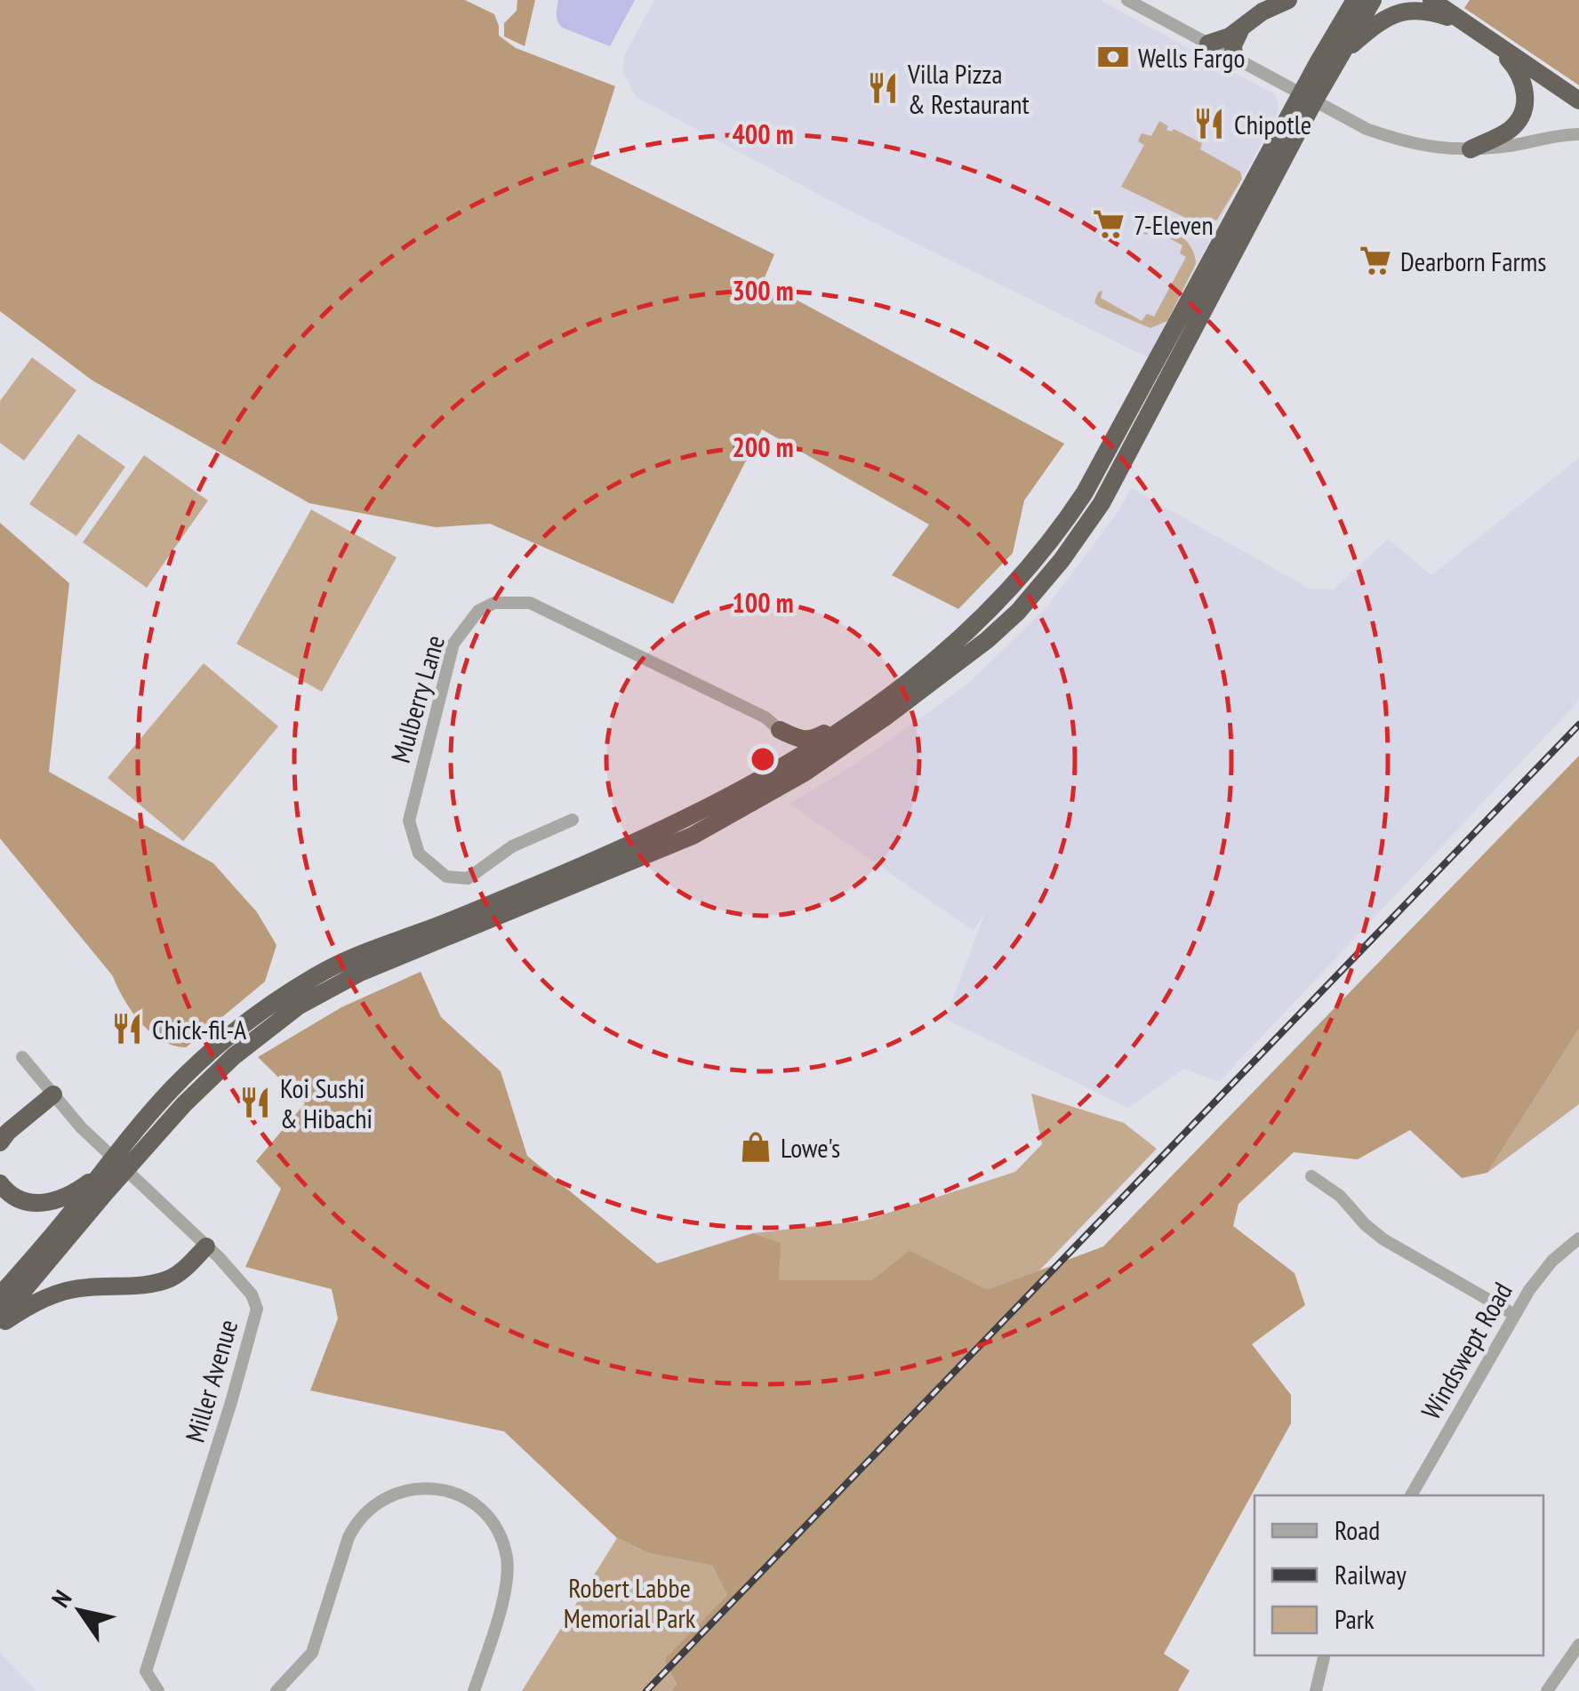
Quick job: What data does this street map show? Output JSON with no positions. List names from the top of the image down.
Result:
{
  "streets": {
    "street": ["Mulberry Lane", "Windswept Road", "Miller Avenue"]
  },
  "parks": ["Robert Labbe Memorial Park"],
  "places": {
    "bank": ["Wells Fargo"],
    "restaurant": [
      "Villa Pizza & Restaurant",
      "Chipotle",
      "Chick-fil-A",
      "Koi Sushi & Hibachi"
    ],
    "supermarket": ["7-Eleven", "Dearborn Farms"],
    "shop": ["Lowe's"]
  },
  "legend": ["Road", "Railway", "Park"],
  "north": "top left",
  "rings": [
    "400 m",
    "300 m",
    "200 m",
    "100 m"
  ]
}
